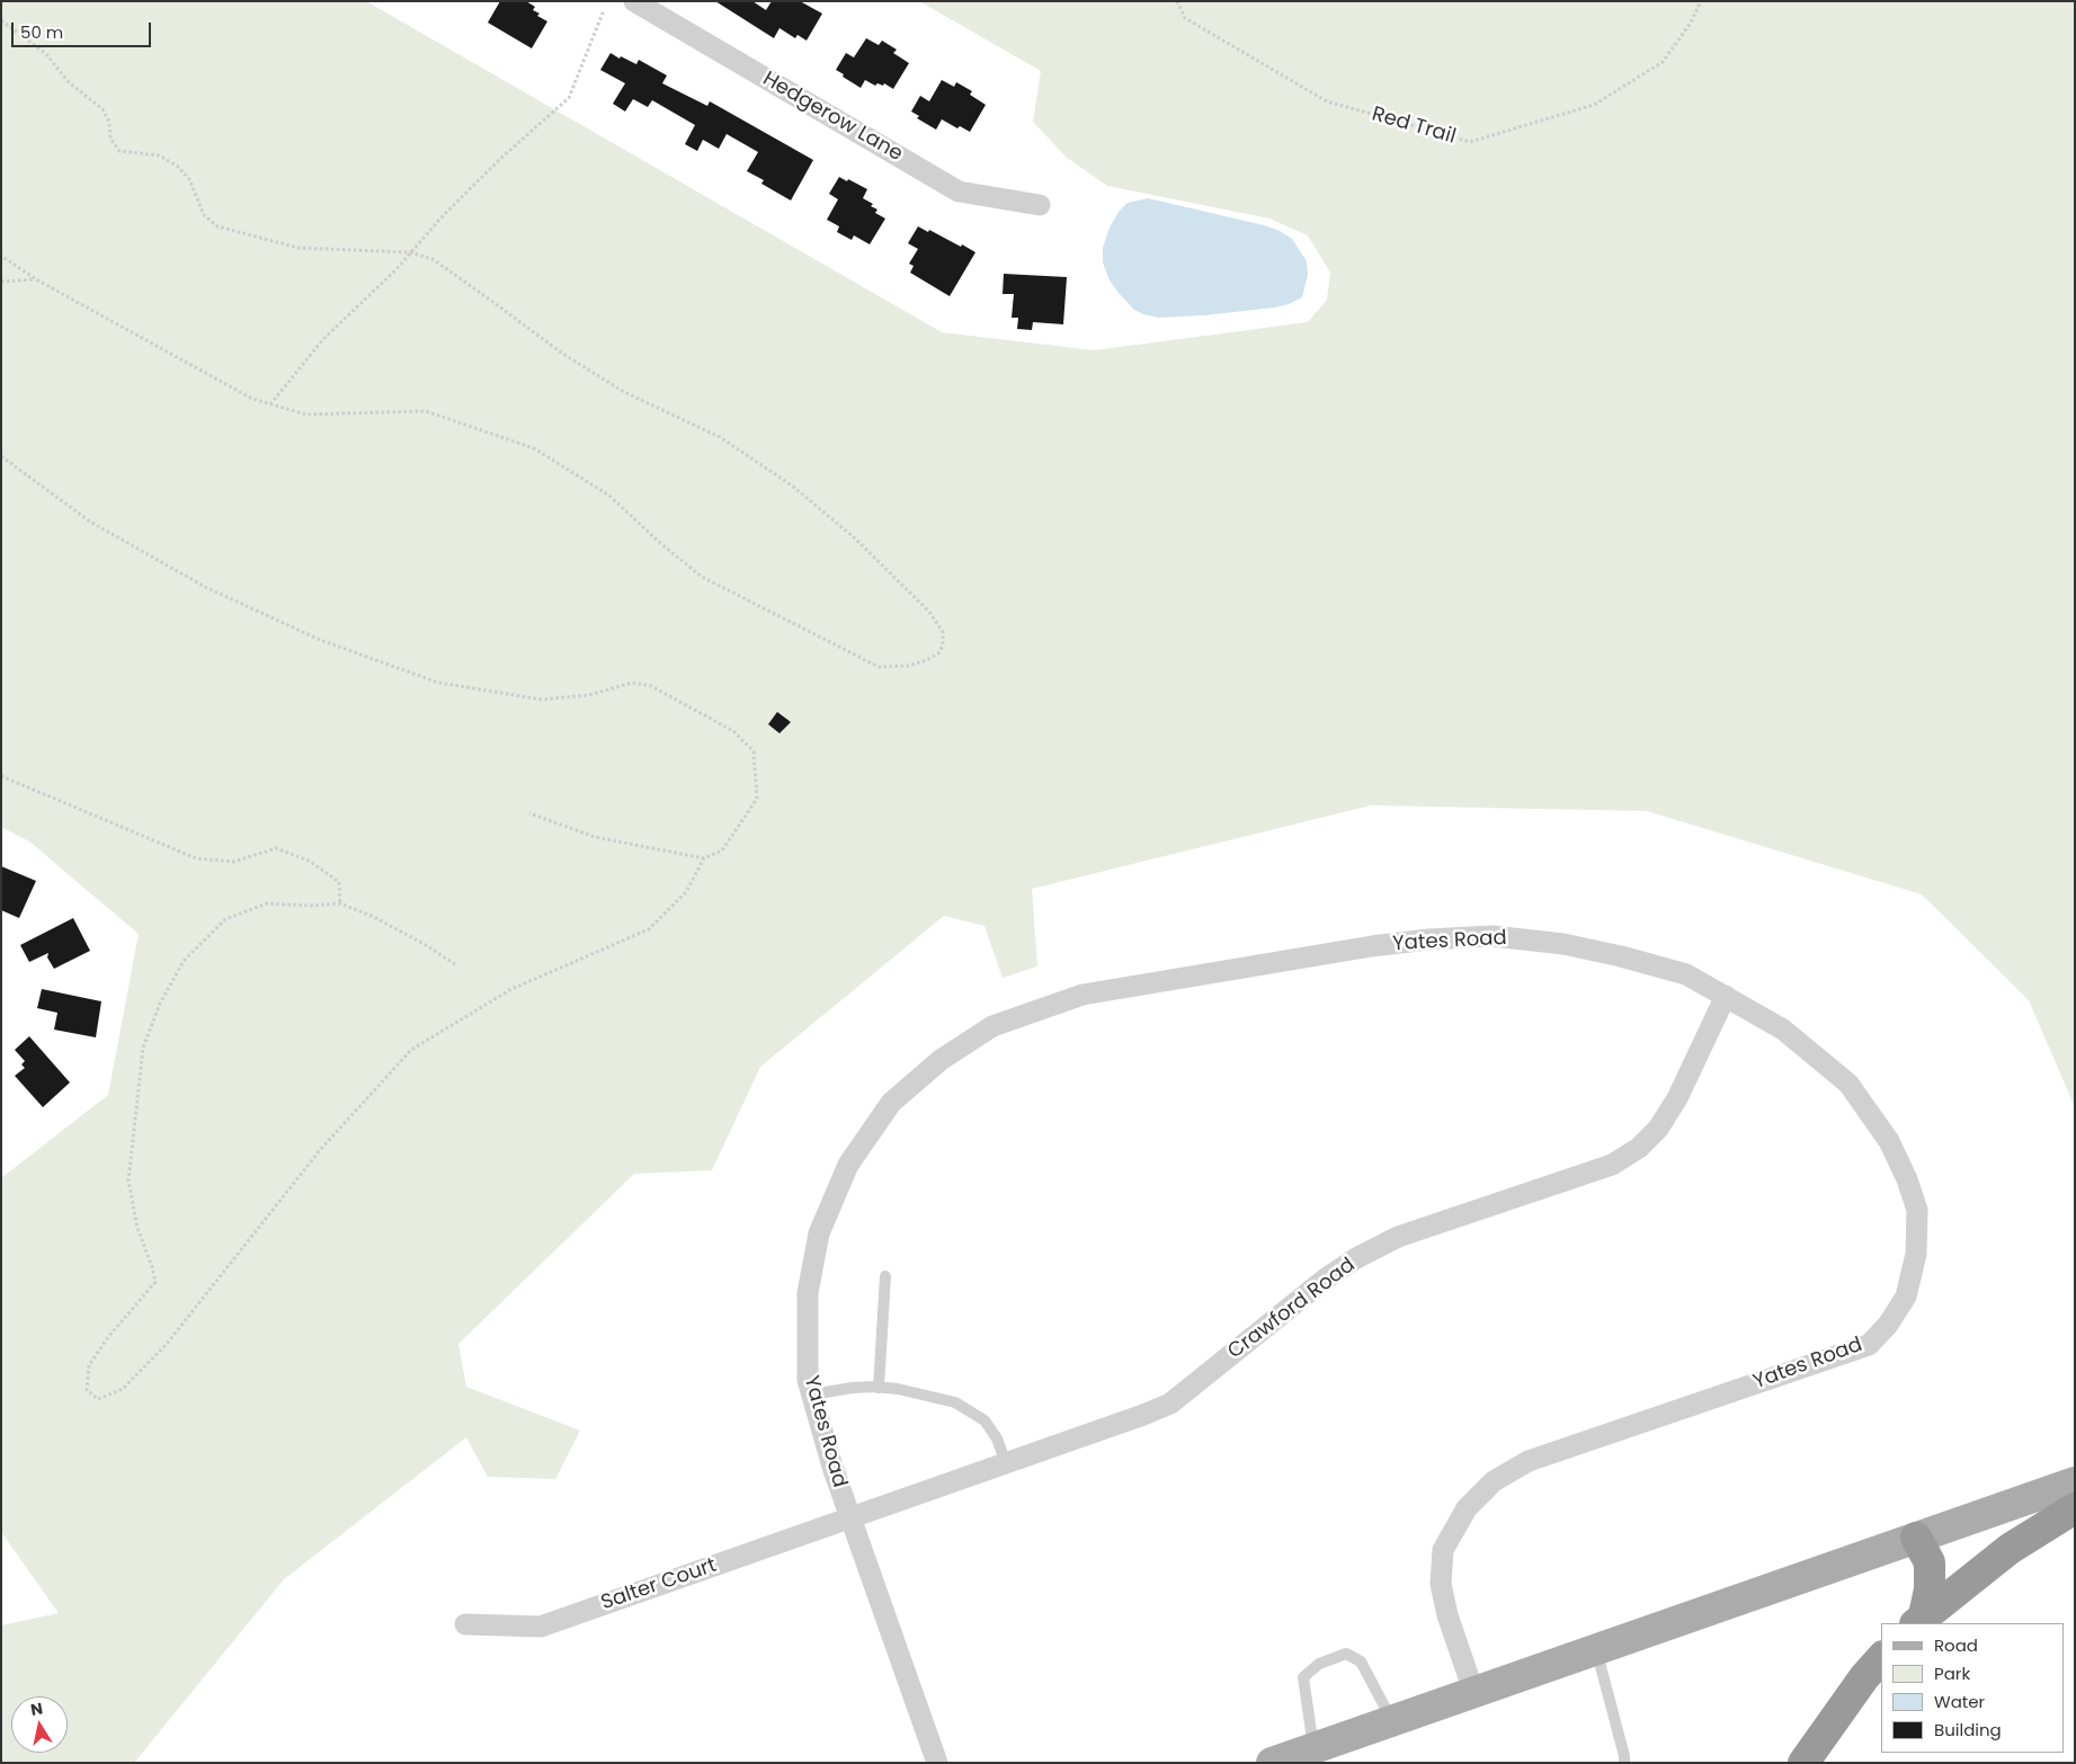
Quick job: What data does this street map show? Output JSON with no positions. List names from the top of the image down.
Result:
{
  "streets": {
    "street": [
      "Hedgerow Lane",
      "Yates Road",
      "Crawford Road",
      "Salter Court"
    ],
    "path": ["Red Trail"]
  },
  "crossings": [
    ["Yates Road", "Crawford Road"],
    ["Yates Road", "Salter Court"],
    ["Crawford Road", "Salter Court"]
  ],
  "legend": [
    "Road",
    "Park",
    "Water",
    "Building"
  ],
  "scale_bar": "50 m",
  "north": "top"
}
